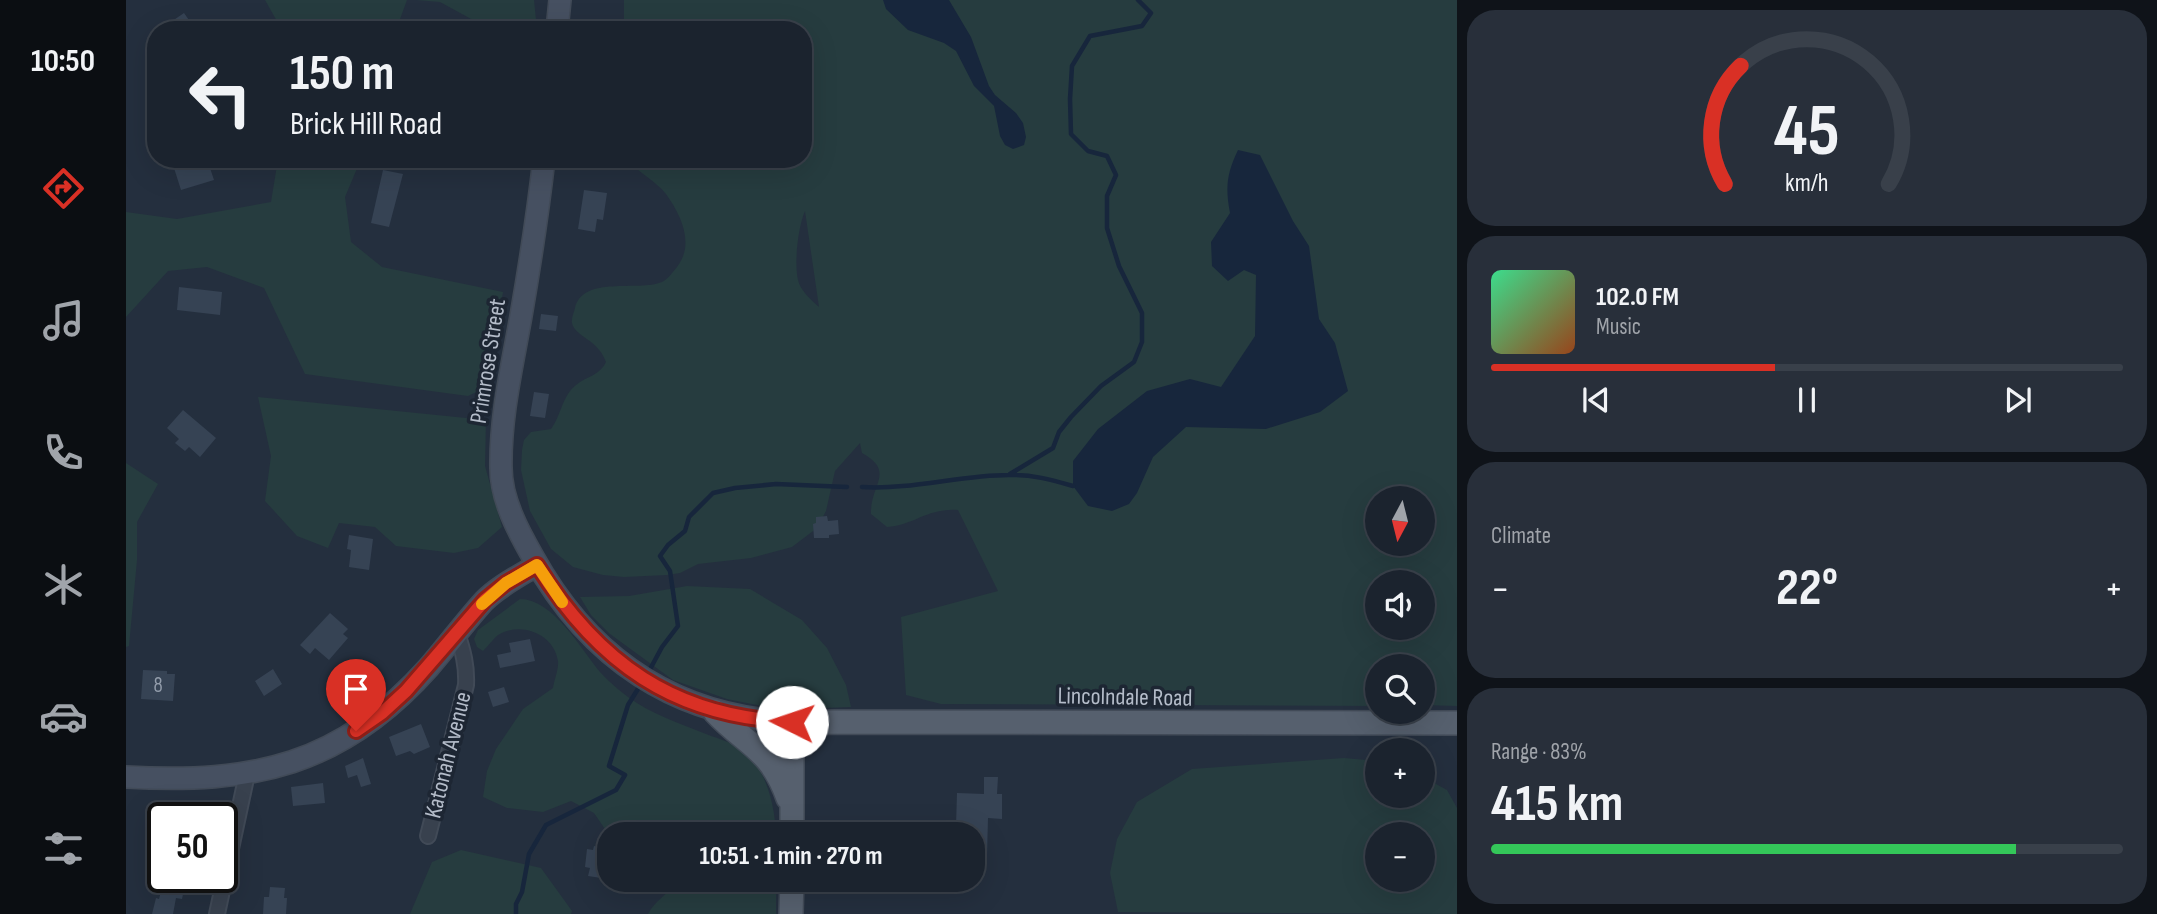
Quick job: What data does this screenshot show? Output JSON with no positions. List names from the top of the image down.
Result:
{
  "streets": {
    "main road": ["Primrose Street", "Lincolndale Road"],
    "street": ["Katonah Avenue"]
  },
  "crossings": [
    ["Primrose Street", "Lincolndale Road"]
  ],
  "house_numbers": ["8"],
  "north": "bottom",
  "page": {
    "tabs": "10:50",
    "turn": ["150 m", "Brick Hill Road"],
    "song": ["102.0 FM", "Music"],
    "tile": [
      "Climate",
      ["Range · 83%", "415 km"]
    ],
    "map_buttons": ["+", "−"],
    "heat": ["−", "22°", "+"],
    "limit": "50",
    "trip": "10:51 · 1 min · 270 m",
    "gauge": ["45", "km/h"]
  }
}
